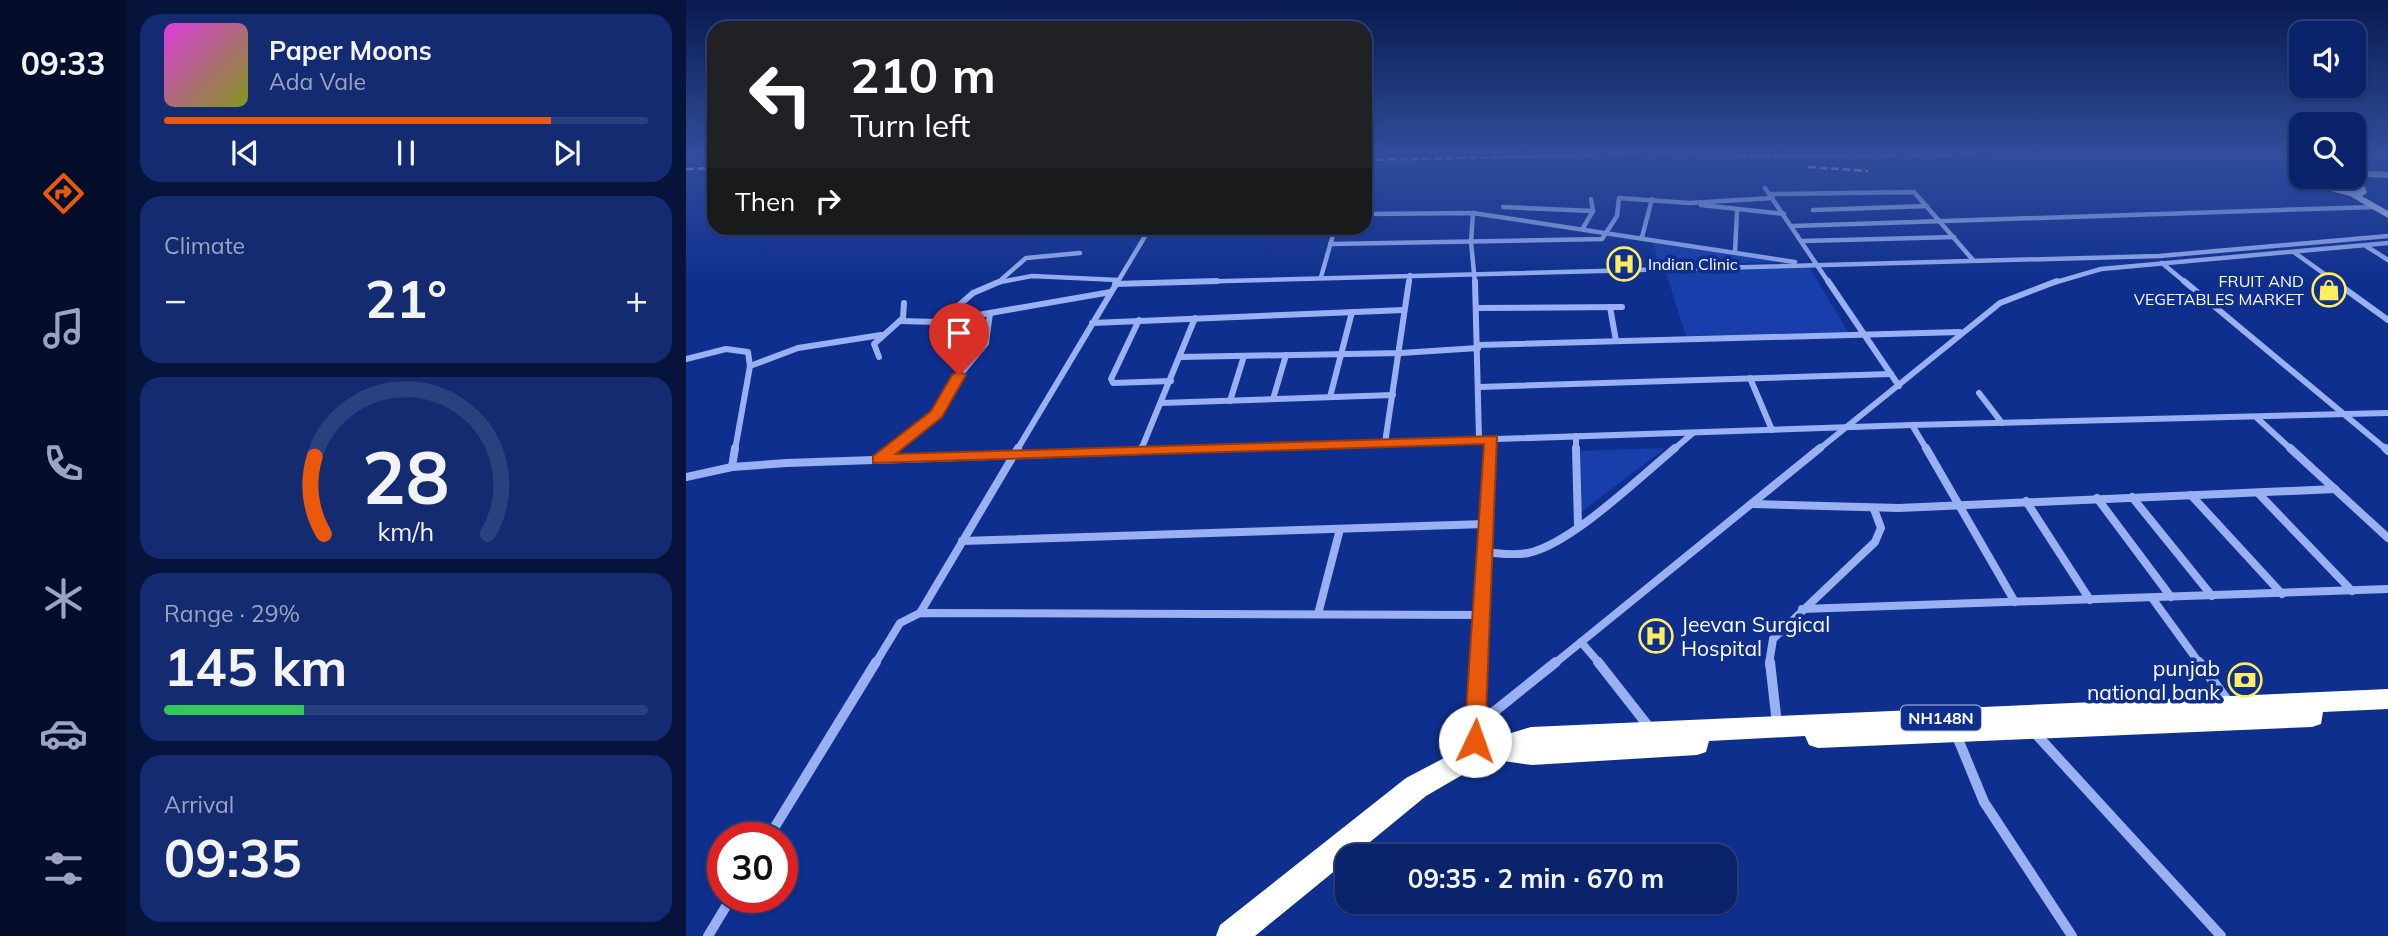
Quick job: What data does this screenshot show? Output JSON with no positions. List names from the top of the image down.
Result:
{
  "streets": {
    "highway": ["NH148N"]
  },
  "places": {
    "hospital": ["Indian Clinic", "Jeevan Surgical Hospital"],
    "shop": ["FRUIT AND VEGETABLES MARKET"],
    "bank": ["punjab national bank"]
  },
  "page": {
    "tabs": "09:33",
    "turn": ["210 m", "Turn left"],
    "song": ["Paper Moons", "Ada Vale"],
    "then": "Then",
    "tile": [
      "Climate",
      ["Range · 29%", "145 km"],
      ["Arrival", "09:35"]
    ],
    "heat": ["−", "21°", "+"],
    "limit": "30",
    "trip": "09:35 · 2 min · 670 m",
    "gauge": ["28", "km/h"]
  }
}
